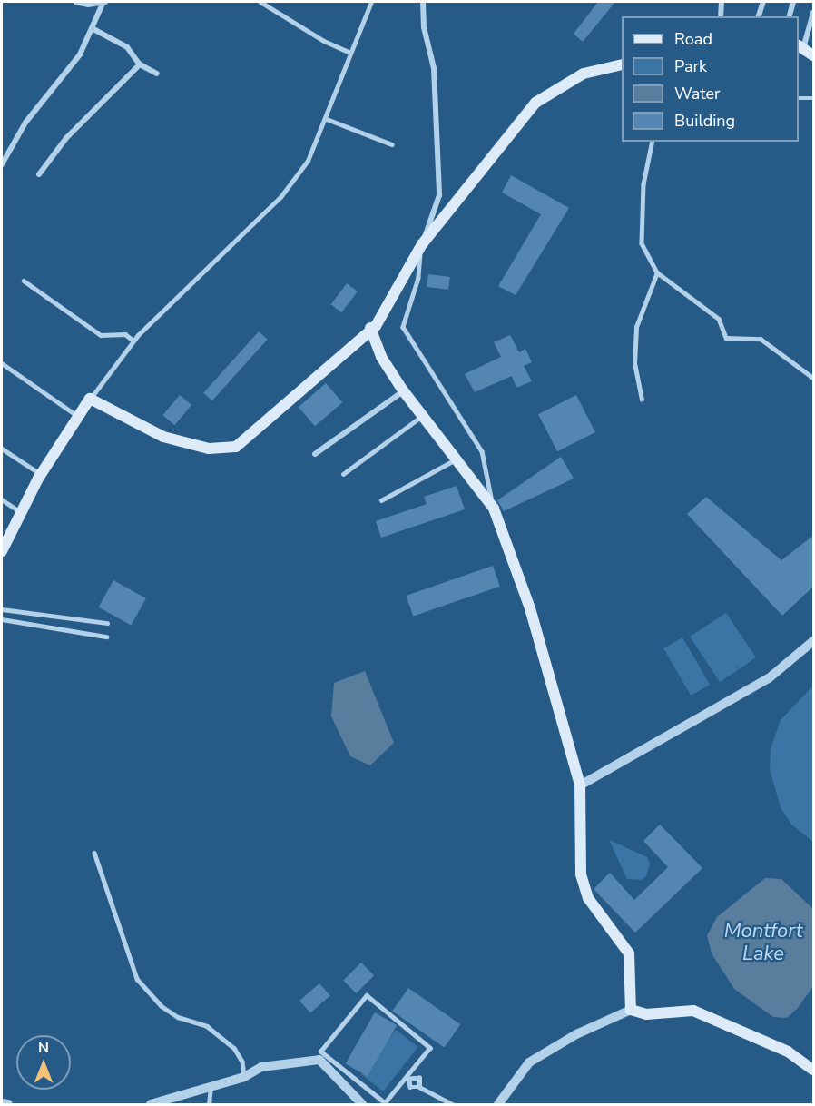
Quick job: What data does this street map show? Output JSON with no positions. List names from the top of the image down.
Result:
{
  "water": ["Montfort Lake"],
  "legend": [
    "Road",
    "Park",
    "Water",
    "Building"
  ],
  "north": "top"
}
